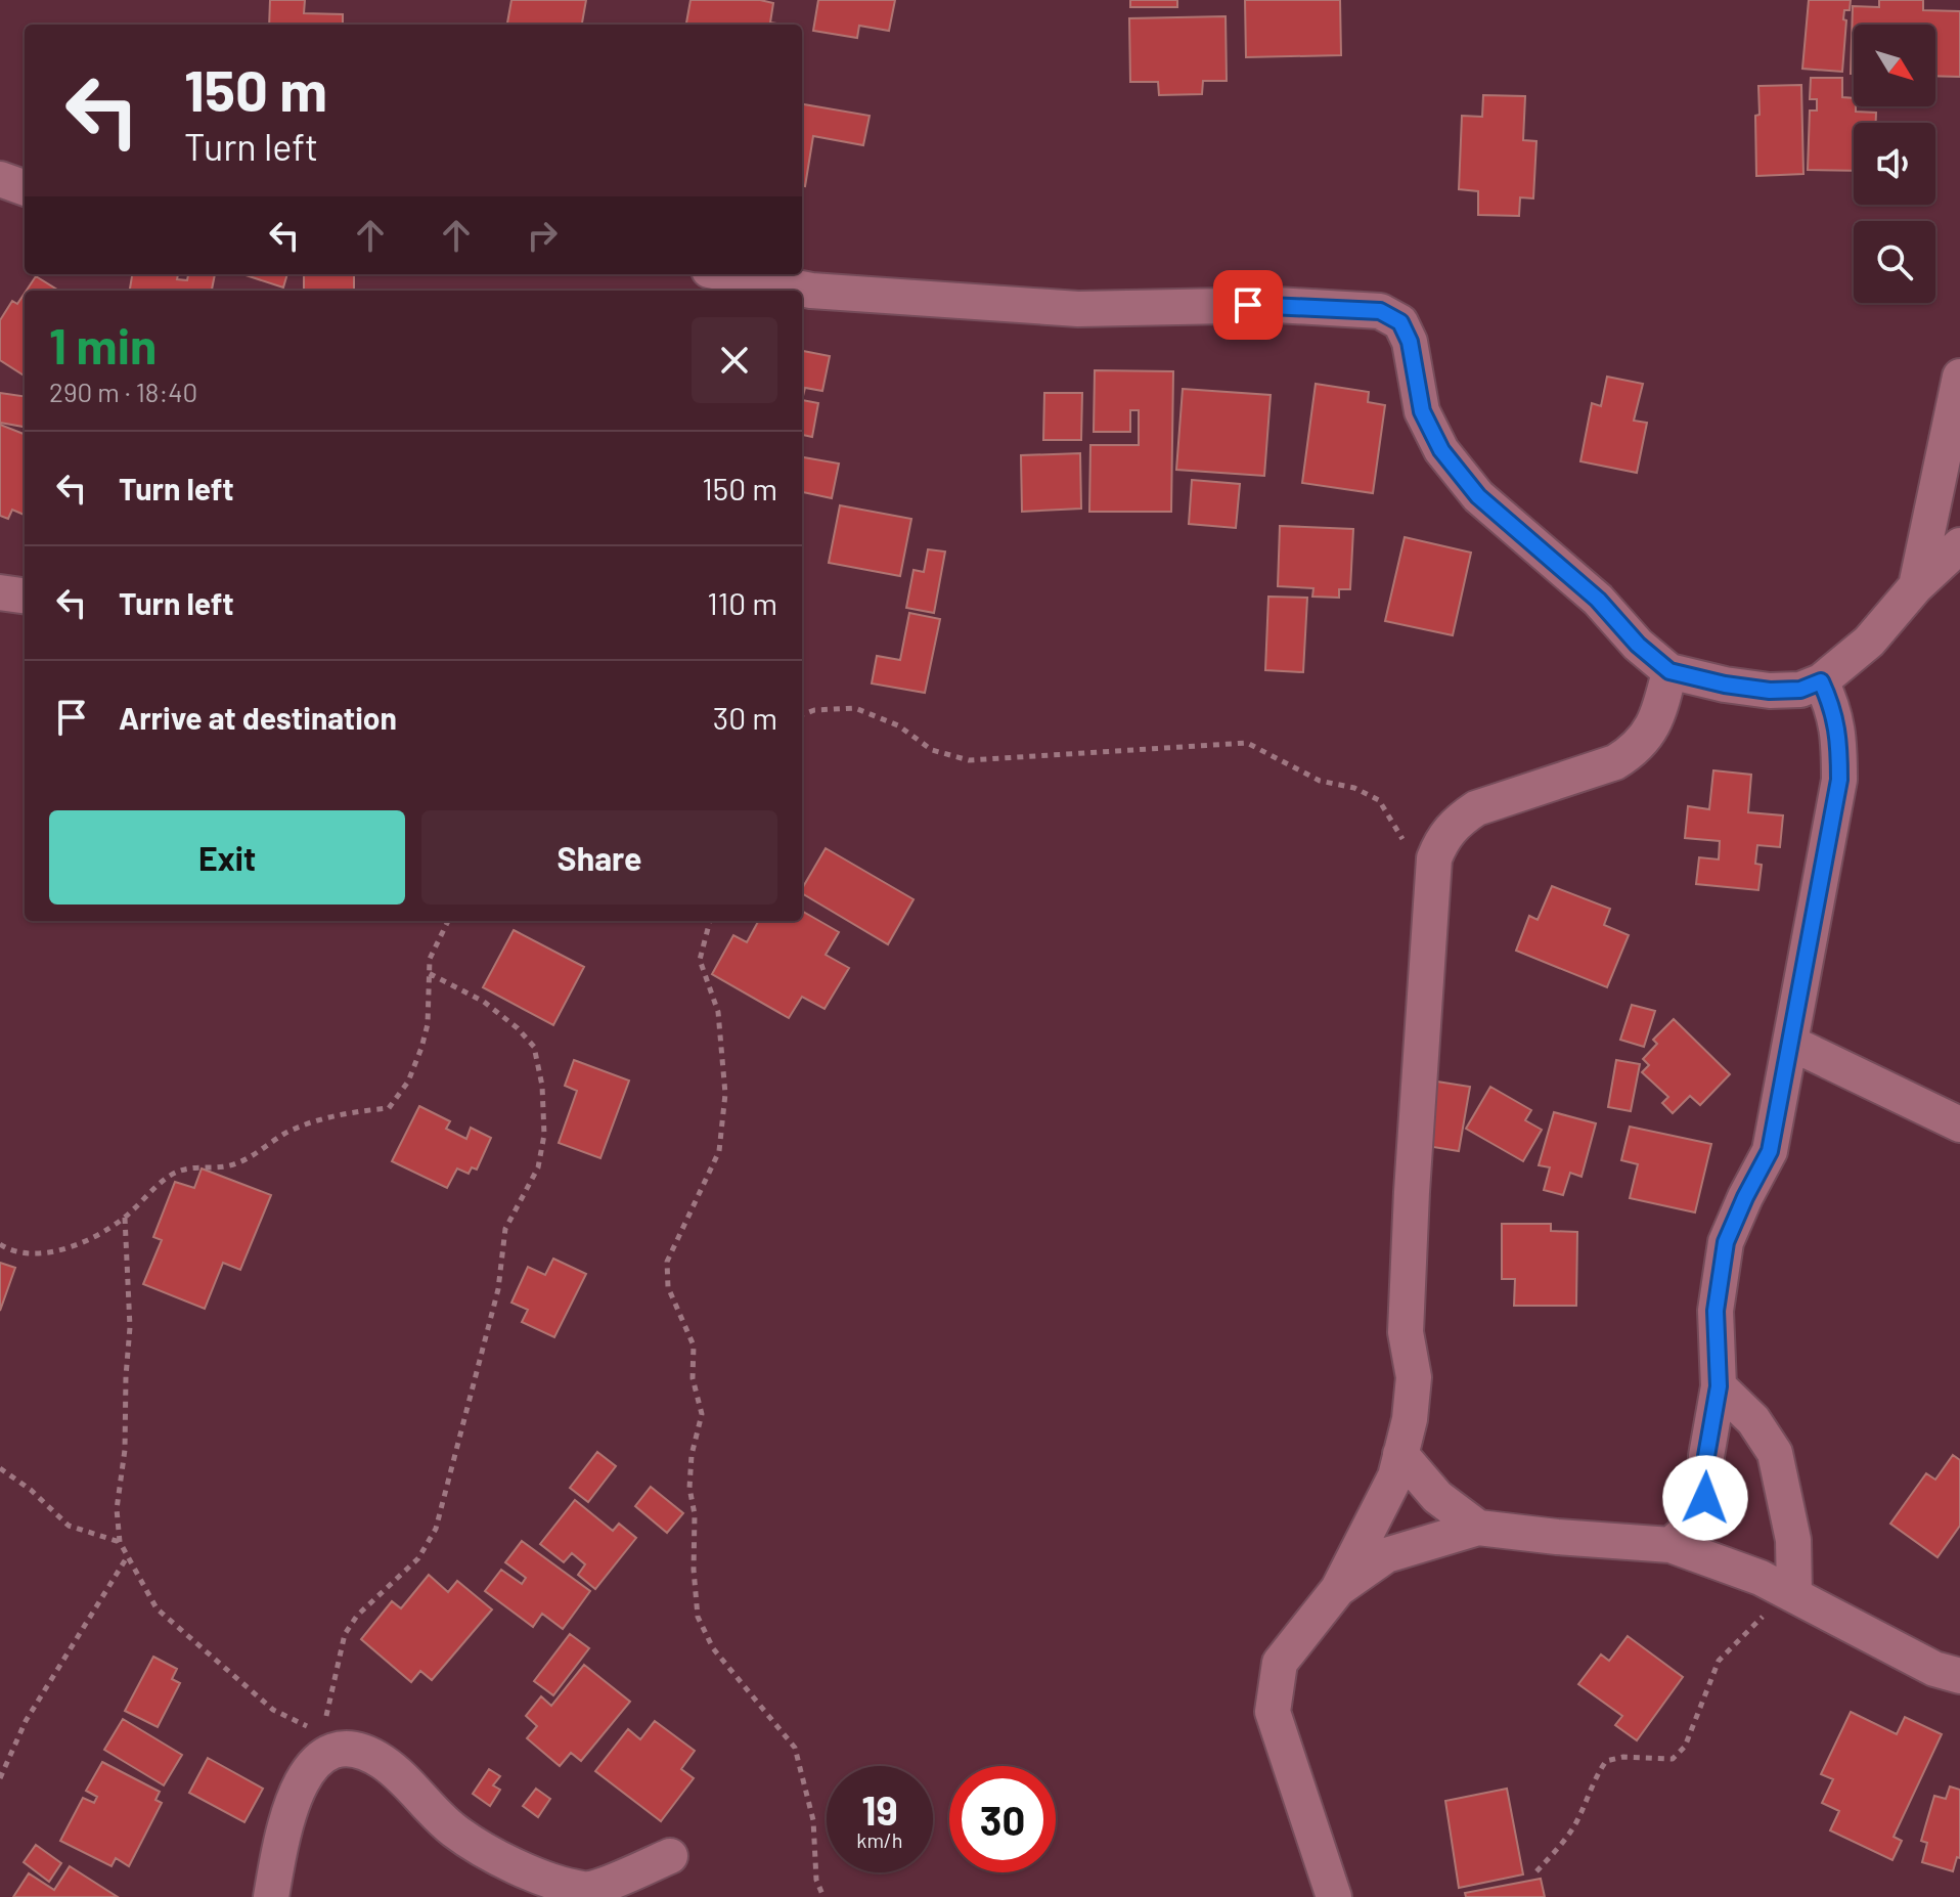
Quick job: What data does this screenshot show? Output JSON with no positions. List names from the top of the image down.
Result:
{
  "north": "bottom right",
  "page": {
    "turn": ["150 m", "Turn left"],
    "heading": ["1 min", "290 m · 18:40"],
    "list": [
      {
        "name": "Turn left",
        "value": "150 m"
      },
      {
        "name": "Turn left",
        "value": "110 m"
      },
      {
        "name": "Arrive at destination",
        "value": "30 m"
      }
    ],
    "buttons": ["Exit", "Share"],
    "speed": "19 km/h",
    "limit": "30"
  }
}
